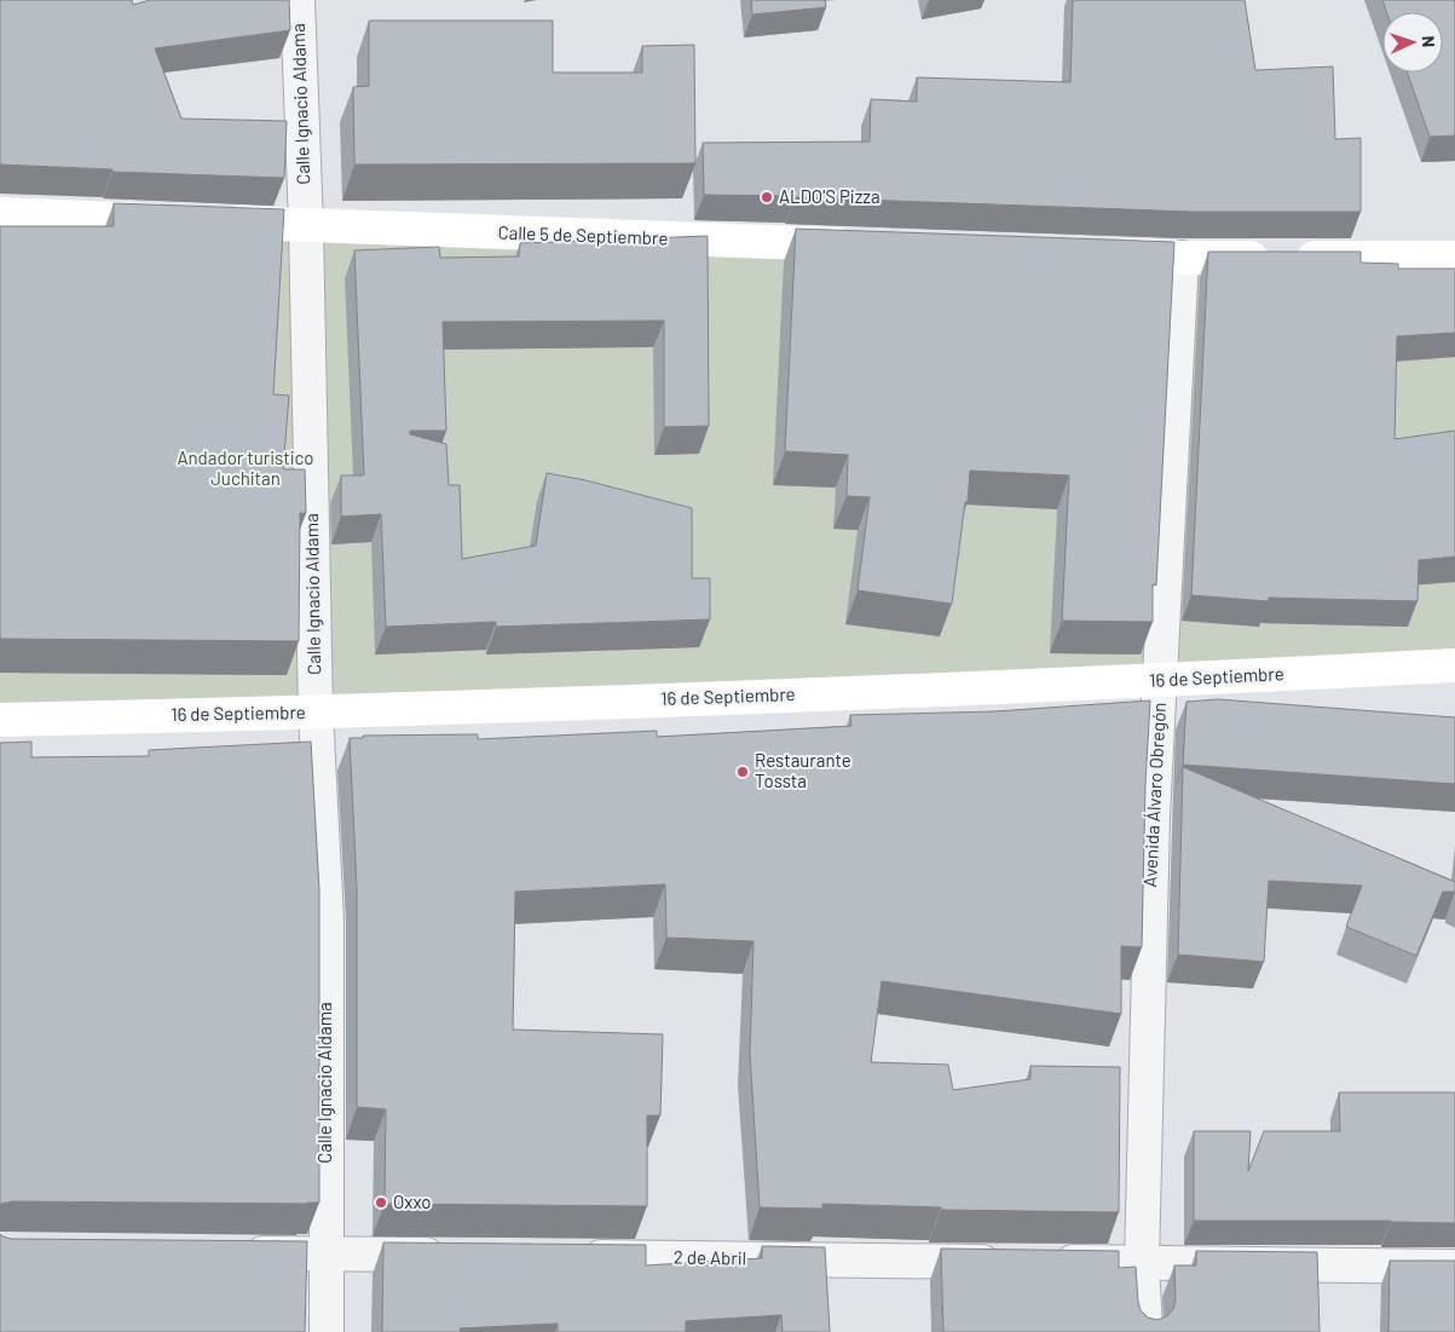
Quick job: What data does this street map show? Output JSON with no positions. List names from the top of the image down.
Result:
{
  "streets": {
    "street": [
      "Calle Ignacio Aldama",
      "Calle 5 de Septiembre",
      "16 de Septiembre",
      "Avenida Álvaro Obregón",
      "2 de Abril"
    ]
  },
  "crossings": [
    ["Calle Ignacio Aldama", "Calle 5 de Septiembre"],
    ["Calle Ignacio Aldama", "16 de Septiembre"],
    ["16 de Septiembre", "Avenida Álvaro Obregón"]
  ],
  "parks": ["Andador turistico Juchitan"],
  "places": ["ALDO'S Pizza", "Restaurante Tossta", "Oxxo"],
  "north": "right"
}
